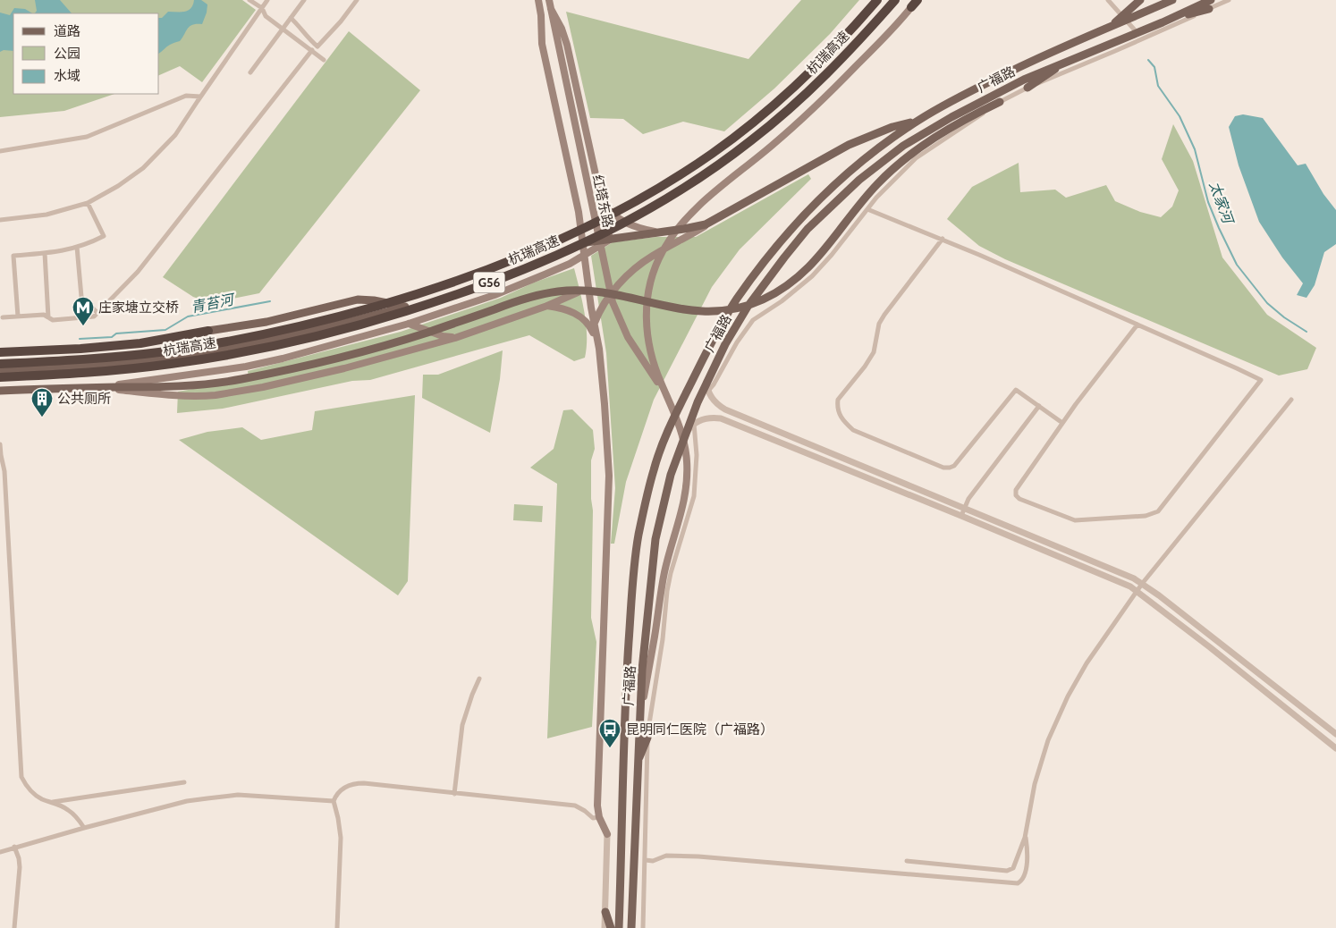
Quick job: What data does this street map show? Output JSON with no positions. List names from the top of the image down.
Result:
{
  "streets": {
    "highway": ["杭瑞高速", "G56"],
    "main road": ["广福路", "红塔东路"]
  },
  "water": ["太家河", "青苔河"],
  "places": {
    "metro station": ["庄家塘立交桥"],
    "building": ["公共厕所"],
    "bus stop": ["昆明同仁医院（广福路）"]
  },
  "legend": ["道路", "公园", "水域"]
}
